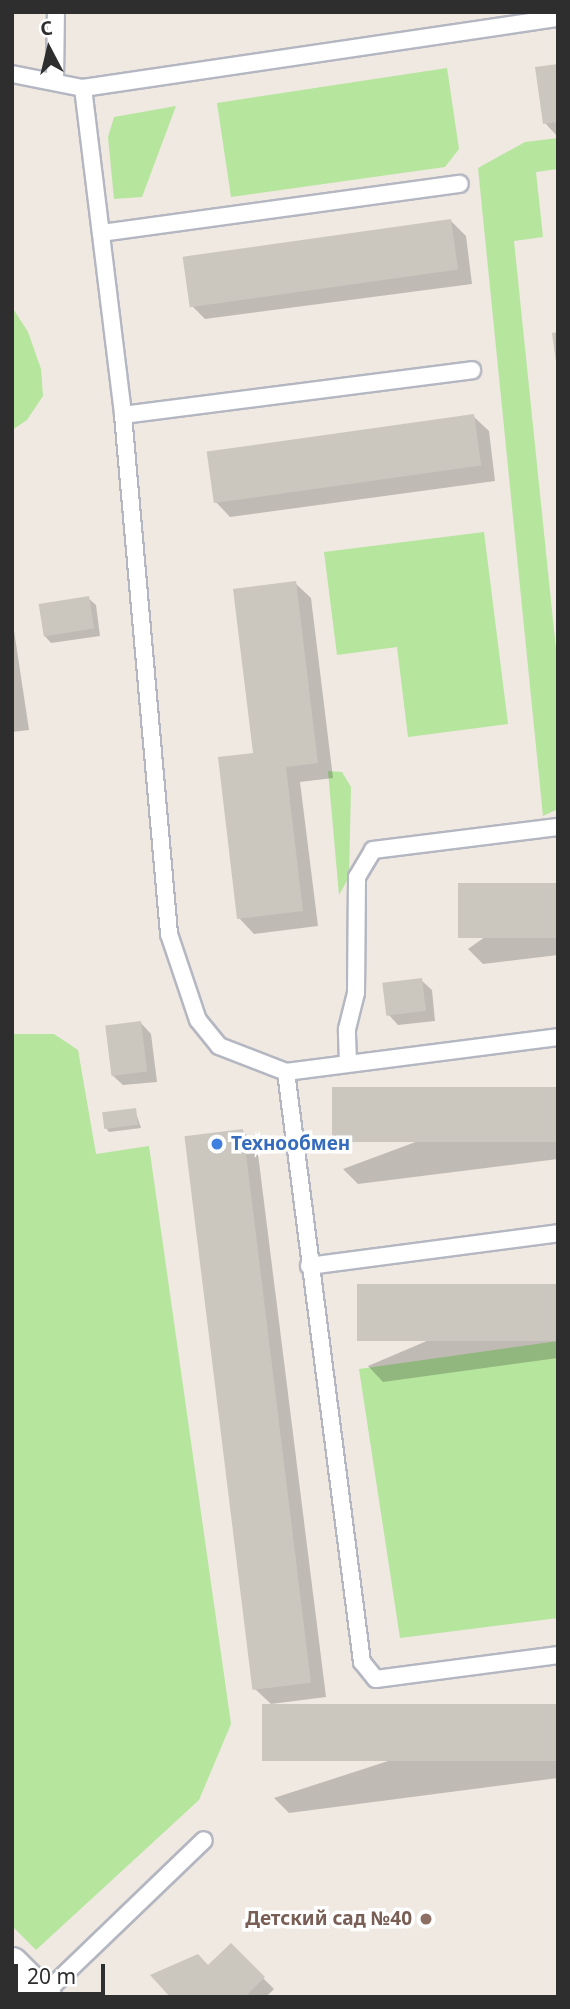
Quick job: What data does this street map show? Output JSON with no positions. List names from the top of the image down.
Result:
{
  "places": ["Технообмен", "Детский сад №40"],
  "scale_bar": "20 m",
  "north": "top"
}
